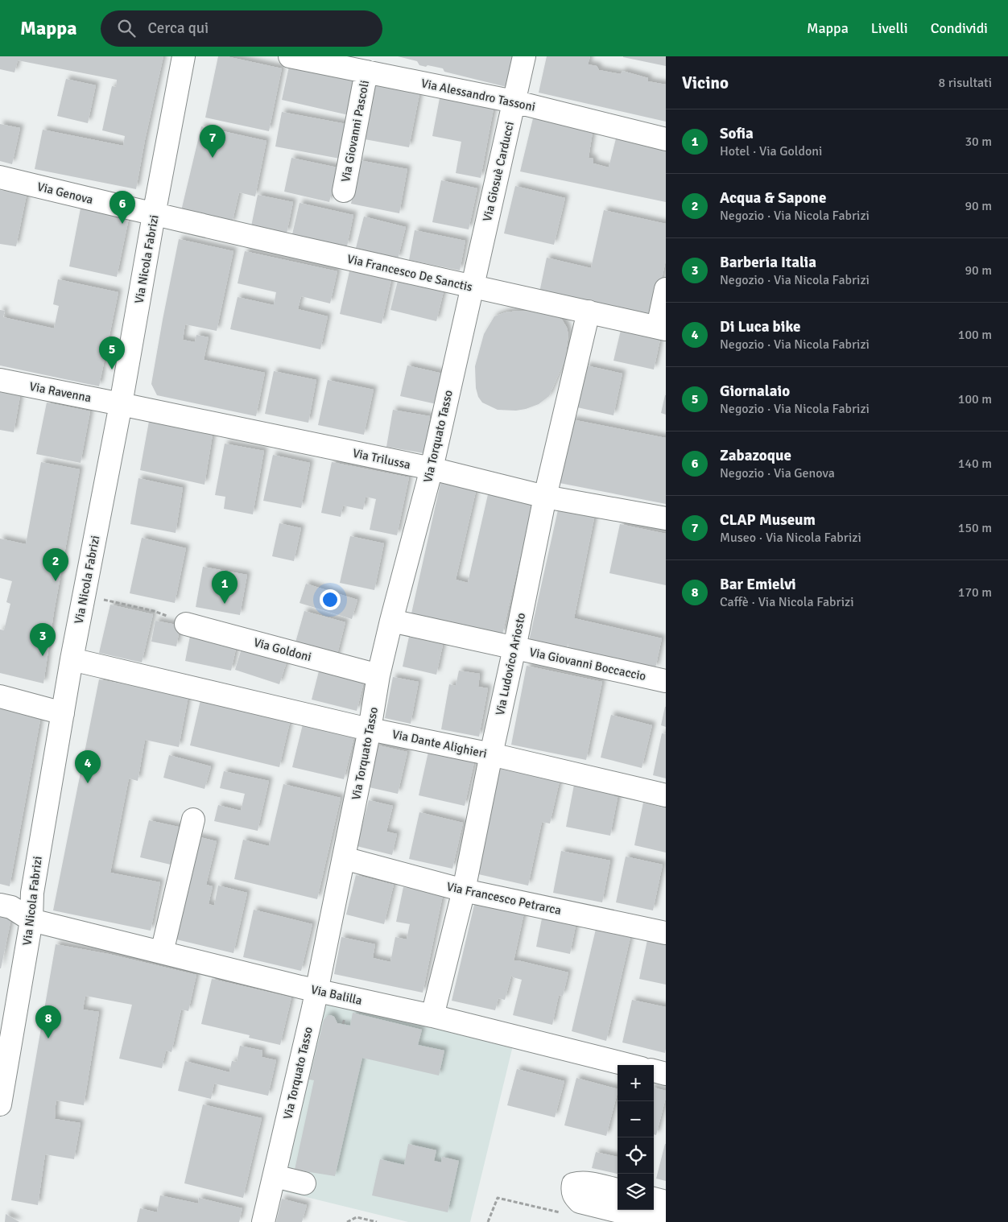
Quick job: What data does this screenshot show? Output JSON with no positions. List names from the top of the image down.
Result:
{
  "streets": {
    "street": [
      "Via Alessandro Tassoni",
      "Via Giovanni Pascoli",
      "Via Giosuè Carducci",
      "Via Genova",
      "Via Nicola Fabrizi",
      "Via Francesco De Sanctis",
      "Via Ravenna",
      "Via Torquato Tasso",
      "Via Trilussa",
      "Via Goldoni",
      "Via Ludovico Ariosto",
      "Via Giovanni Boccaccio",
      "Via Dante Alighieri",
      "Via Francesco Petrarca",
      "Via Balilla"
    ]
  },
  "crossings": [
    ["Via Alessandro Tassoni", "Via Giovanni Pascoli"],
    ["Via Alessandro Tassoni", "Via Giosuè Carducci"],
    ["Via Giosuè Carducci", "Via Francesco De Sanctis"],
    ["Via Giosuè Carducci", "Via Torquato Tasso"],
    ["Via Genova", "Via Nicola Fabrizi"],
    ["Via Genova", "Via Francesco De Sanctis"],
    ["Via Nicola Fabrizi", "Via Francesco De Sanctis"],
    ["Via Nicola Fabrizi", "Via Ravenna"],
    ["Via Nicola Fabrizi", "Via Trilussa"],
    ["Via Nicola Fabrizi", "Via Dante Alighieri"],
    ["Via Nicola Fabrizi", "Via Balilla"],
    ["Via Francesco De Sanctis", "Via Torquato Tasso"],
    ["Via Francesco De Sanctis", "Via Ludovico Ariosto"],
    ["Via Ravenna", "Via Trilussa"],
    ["Via Torquato Tasso", "Via Trilussa"],
    ["Via Torquato Tasso", "Via Goldoni"],
    ["Via Torquato Tasso", "Via Giovanni Boccaccio"],
    ["Via Torquato Tasso", "Via Dante Alighieri"],
    ["Via Torquato Tasso", "Via Francesco Petrarca"],
    ["Via Torquato Tasso", "Via Balilla"],
    ["Via Trilussa", "Via Ludovico Ariosto"],
    ["Via Ludovico Ariosto", "Via Giovanni Boccaccio"],
    ["Via Ludovico Ariosto", "Via Dante Alighieri"],
    ["Via Ludovico Ariosto", "Via Francesco Petrarca"],
    ["Via Ludovico Ariosto", "Via Balilla"]
  ],
  "page": {
    "header": "Mappa",
    "search": "Cerca qui",
    "nav": ["Mappa", "Livelli", "Condividi"],
    "heading": ["Vicino", "8 risultati"],
    "list": [
      {
        "mark": "1",
        "name": "Sofia",
        "note": "Hotel · Via Goldoni",
        "value": "30 m"
      },
      {
        "mark": "2",
        "name": "Acqua & Sapone",
        "note": "Negozio · Via Nicola Fabrizi",
        "value": "90 m"
      },
      {
        "mark": "3",
        "name": "Barberia Italia",
        "note": "Negozio · Via Nicola Fabrizi",
        "value": "90 m"
      },
      {
        "mark": "4",
        "name": "Di Luca bike",
        "note": "Negozio · Via Nicola Fabrizi",
        "value": "100 m"
      },
      {
        "mark": "5",
        "name": "Giornalaio",
        "note": "Negozio · Via Nicola Fabrizi",
        "value": "100 m"
      },
      {
        "mark": "6",
        "name": "Zabazoque",
        "note": "Negozio · Via Genova",
        "value": "140 m"
      },
      {
        "mark": "7",
        "name": "CLAP Museum",
        "note": "Museo · Via Nicola Fabrizi",
        "value": "150 m"
      },
      {
        "mark": "8",
        "name": "Bar Emielvi",
        "note": "Caffè · Via Nicola Fabrizi",
        "value": "170 m"
      }
    ],
    "pins": [
      "7",
      "6",
      "5",
      "2",
      "1",
      "3",
      "4",
      "8"
    ],
    "map_buttons": ["+", "−"]
  }
}
